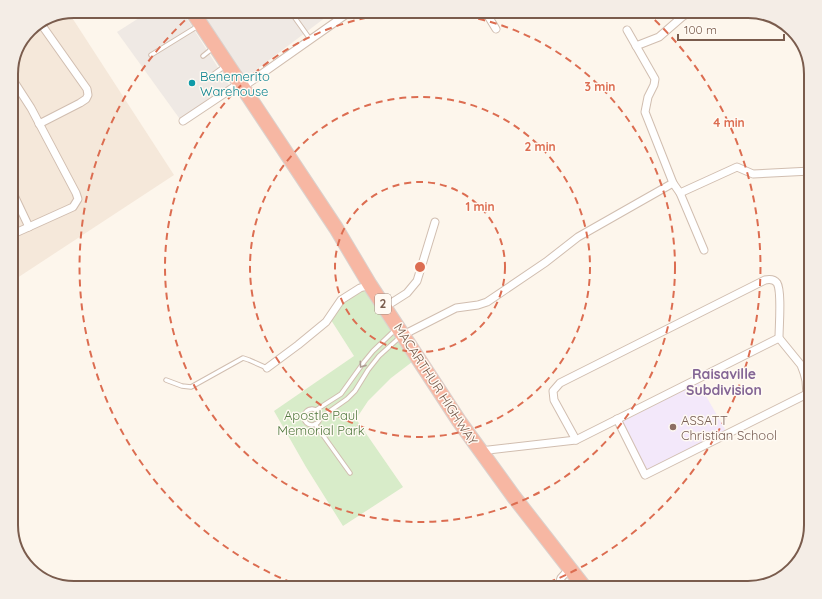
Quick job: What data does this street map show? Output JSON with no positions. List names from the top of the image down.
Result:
{
  "streets": {
    "highway": ["2", "MACARTHUR HIGHWAY"]
  },
  "districts": ["Raisaville Subdivision"],
  "parks": ["Apostle Paul Memorial Park"],
  "places": ["Benemerito Warehouse", "ASSATT Christian School"],
  "scale_bar": "100 m",
  "rings": [
    "3 min",
    "4 min",
    "2 min",
    "1 min"
  ]
}
